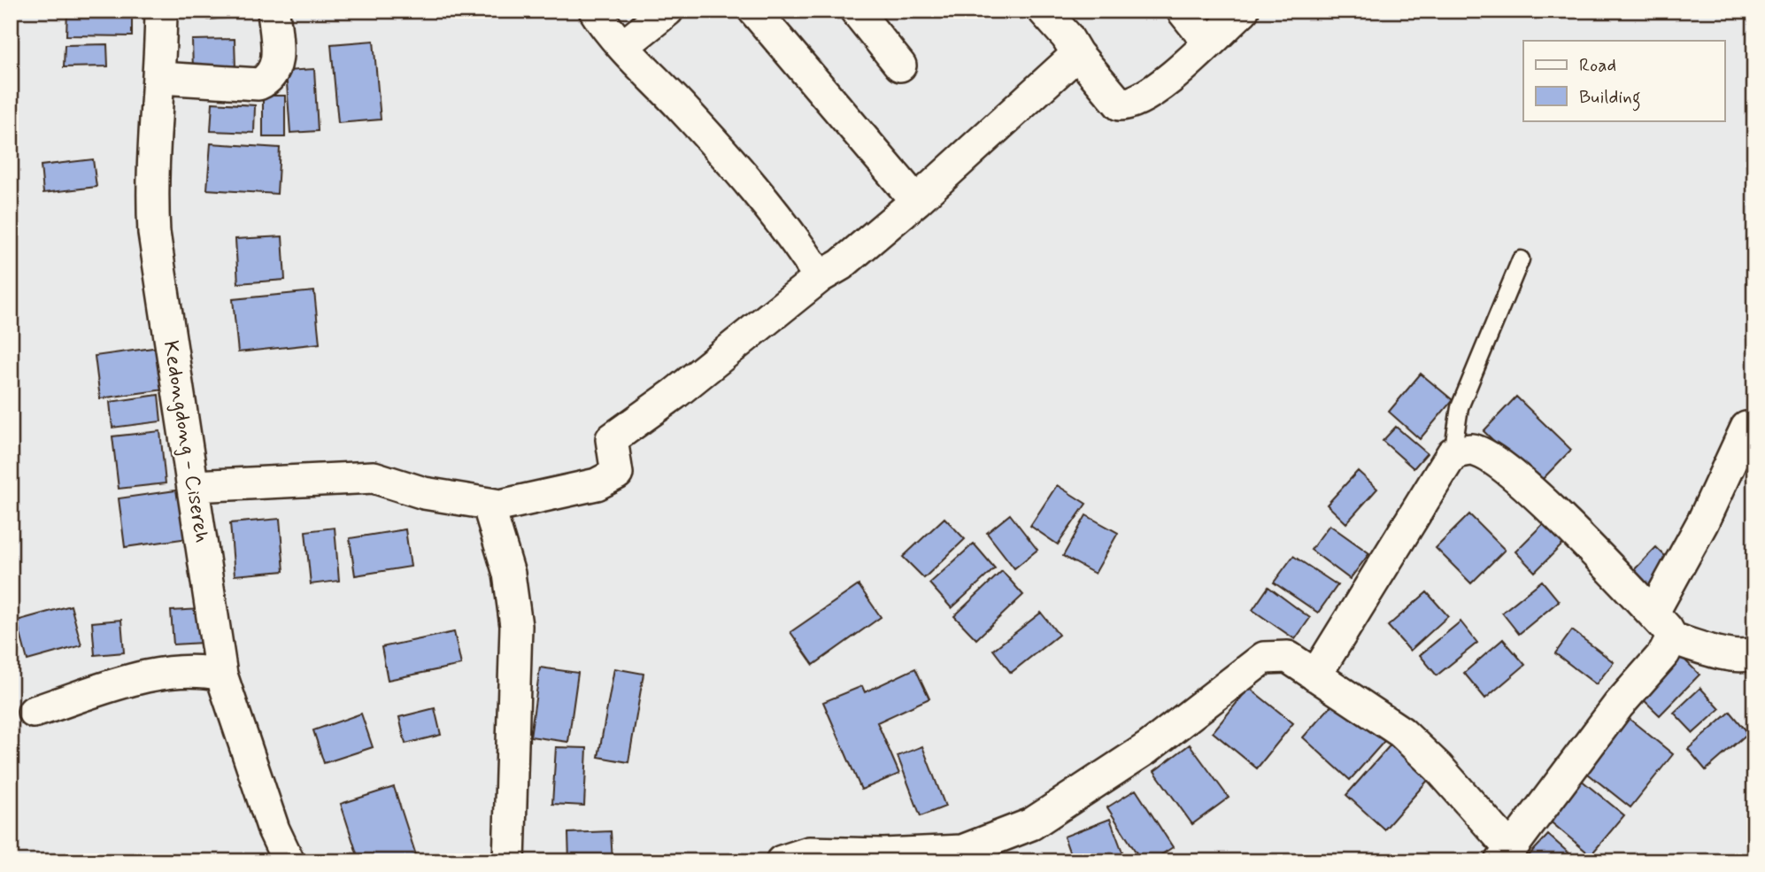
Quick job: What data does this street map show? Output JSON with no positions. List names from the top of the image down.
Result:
{
  "streets": {
    "street": ["Kedongdong - Cisereh"]
  },
  "legend": ["Road", "Building"]
}
